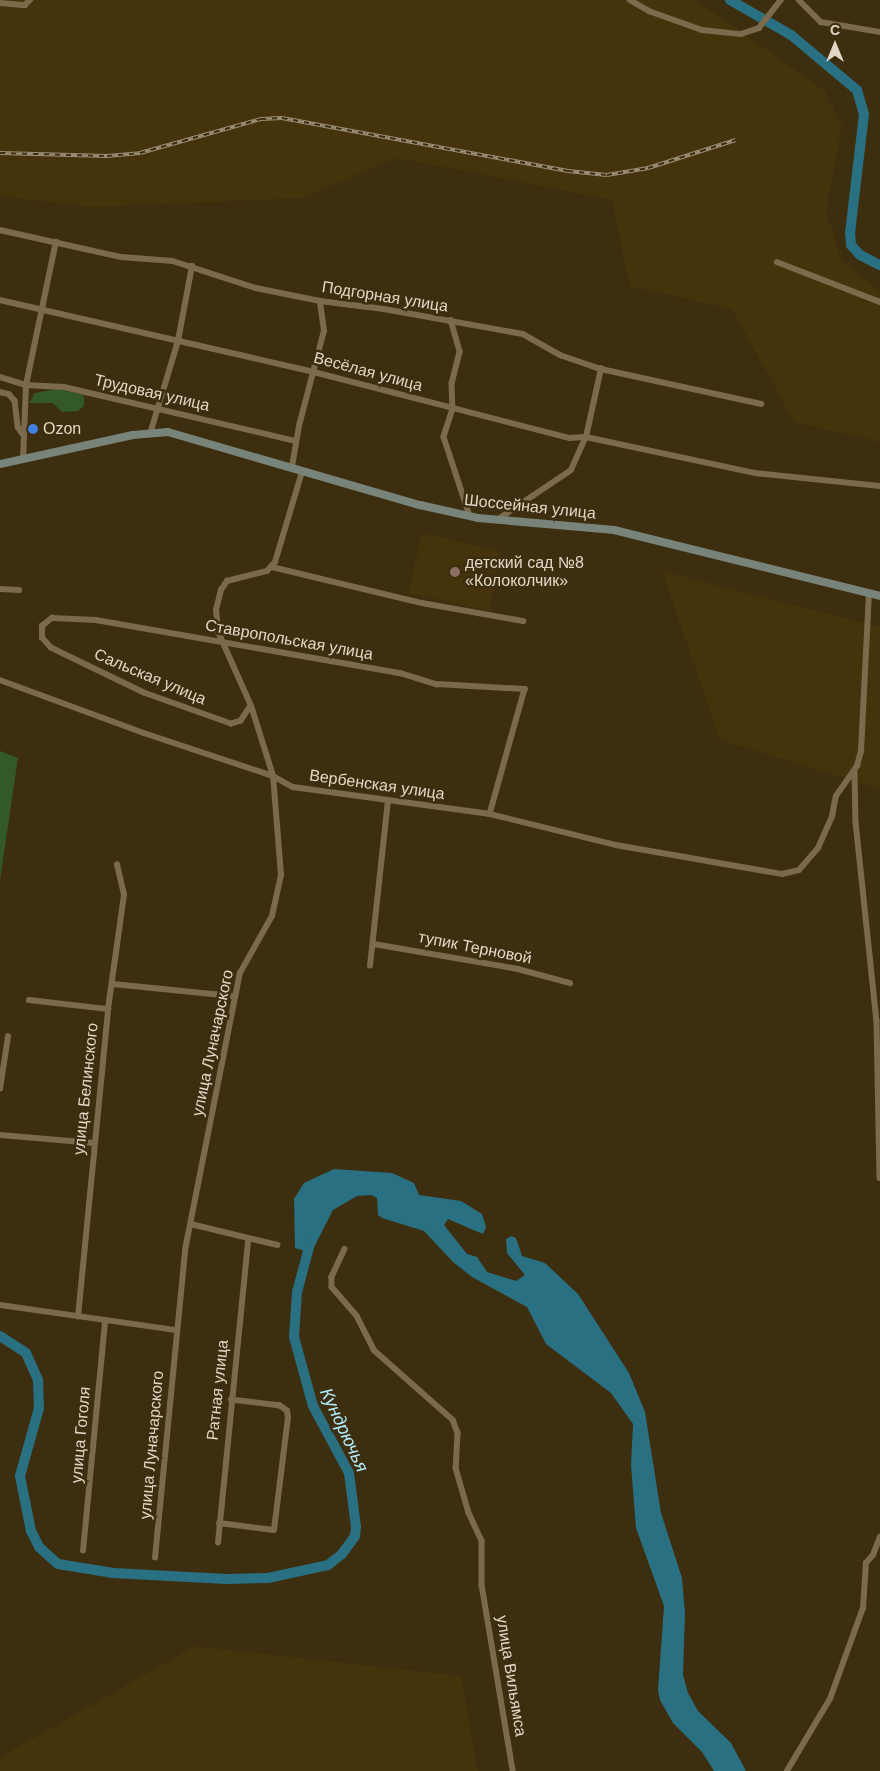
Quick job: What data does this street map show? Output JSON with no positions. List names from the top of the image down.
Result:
{
  "streets": {
    "main road": ["Шоссейная улица"],
    "street": [
      "Подгорная улица",
      "Весёлая улица",
      "Трудовая улица",
      "Ставропольская улица",
      "Сальская улица",
      "Вербенская улица",
      "тупик Терновой",
      "улица Луначарского",
      "улица Белинского",
      "Ратная улица",
      "улица Гоголя",
      "улица Вильямса"
    ]
  },
  "crossings": [
    ["Ставропольская улица", "Сальская улица"],
    ["Ставропольская улица", "Вербенская улица"],
    ["Ставропольская улица", "улица Луначарского"],
    ["Сальская улица", "улица Луначарского"],
    ["Вербенская улица", "улица Луначарского"]
  ],
  "water": ["Кундрючья"],
  "places": ["Ozon", "детский сад №8 «Колоколчик»"],
  "north": "top"
}
